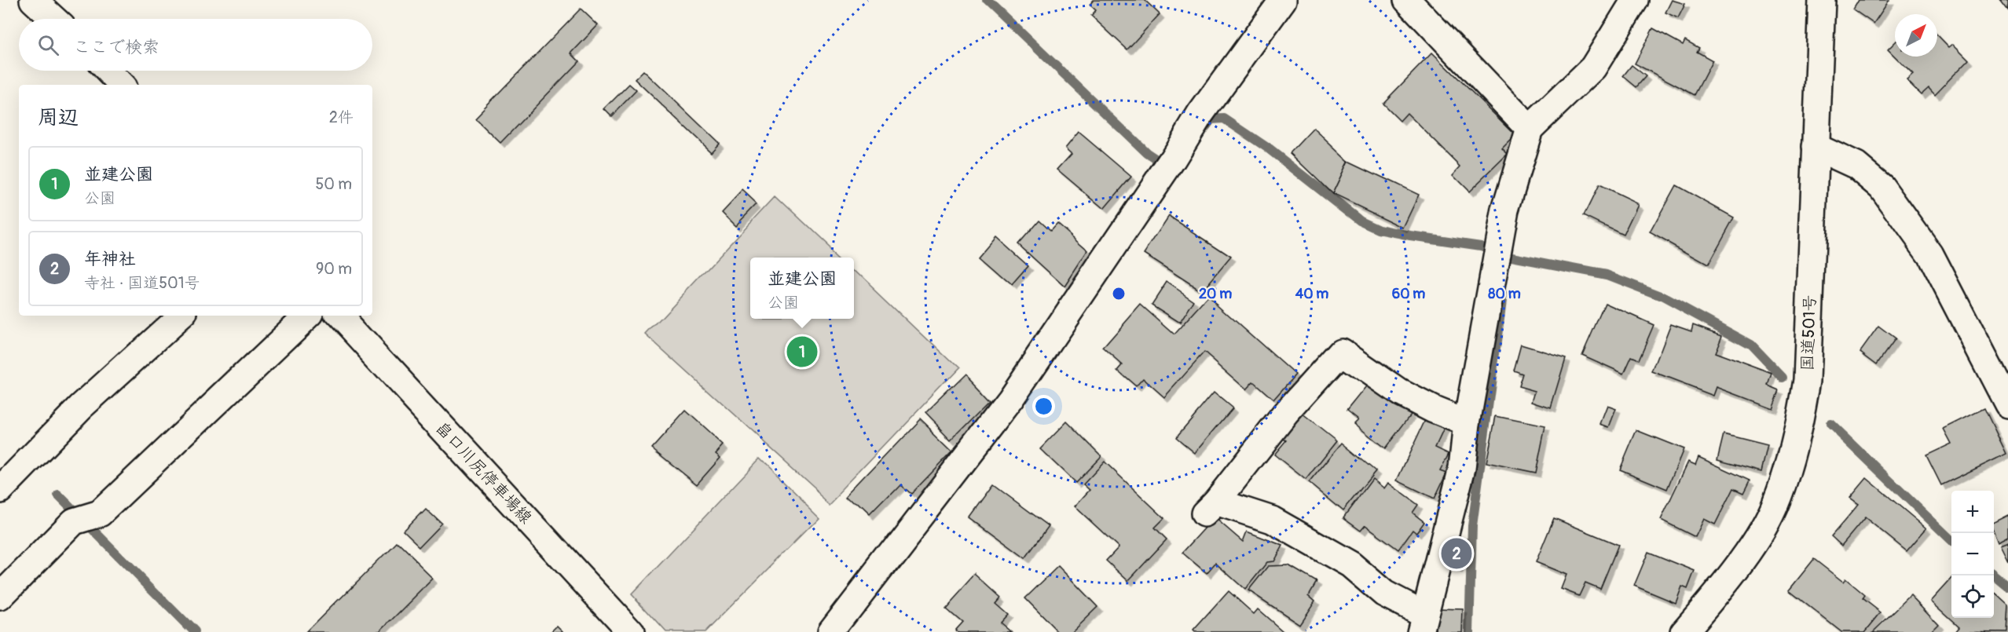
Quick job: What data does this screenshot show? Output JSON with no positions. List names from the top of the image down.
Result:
{
  "streets": {
    "main road": ["国道501号", "畠口川尻停車場線"]
  },
  "north": "top right",
  "page": {
    "search": "ここで検索",
    "heading": ["周辺", "2件"],
    "list": [
      {
        "mark": "1",
        "name": "並建公園",
        "note": "公園",
        "value": "50 m"
      },
      {
        "mark": "2",
        "name": "年神社",
        "note": "寺社 · 国道501号",
        "value": "90 m"
      }
    ],
    "popup": ["並建公園", "公園"],
    "pins": ["1", "2"],
    "map_buttons": ["+", "−"]
  },
  "rings": [
    "20 m",
    "40 m",
    "60 m",
    "80 m"
  ]
}
